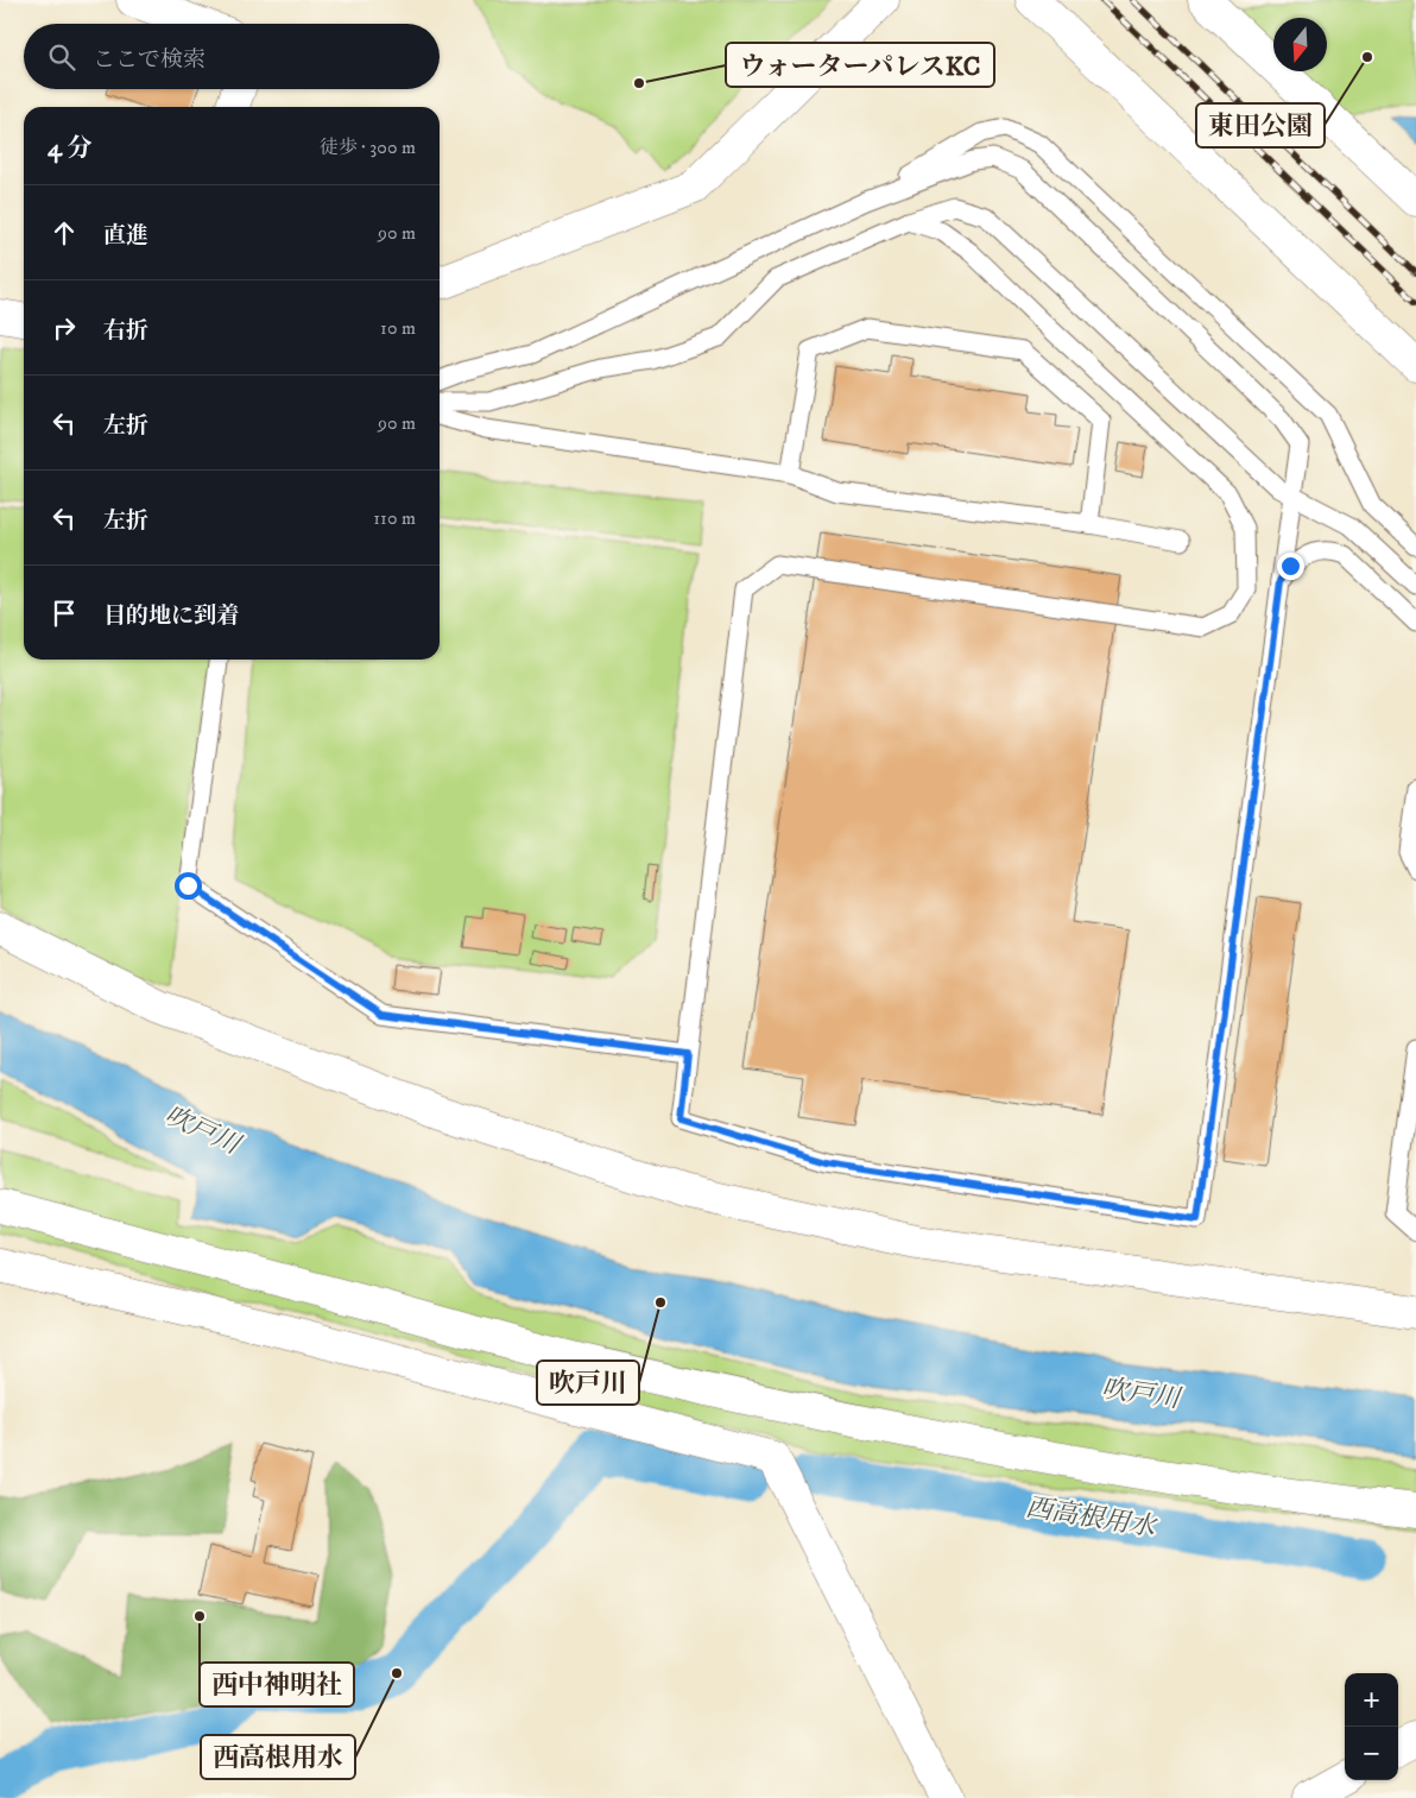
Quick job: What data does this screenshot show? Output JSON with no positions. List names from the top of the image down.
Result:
{
  "water": ["吹戸川", "西高根用水"],
  "places": [
    "東田公園",
    "ウォーターパレスKC",
    "吹戸川",
    "西中神明社",
    "西高根用水"
  ],
  "north": "bottom",
  "page": {
    "search": "ここで検索",
    "heading": ["4 分", "徒歩 · 300 m"],
    "list": [
      ["直進", "90 m"],
      ["右折", "10 m"],
      ["左折", "90 m"],
      ["左折", "110 m"],
      "目的地に到着"
    ],
    "map_buttons": ["+", "−"]
  }
}
